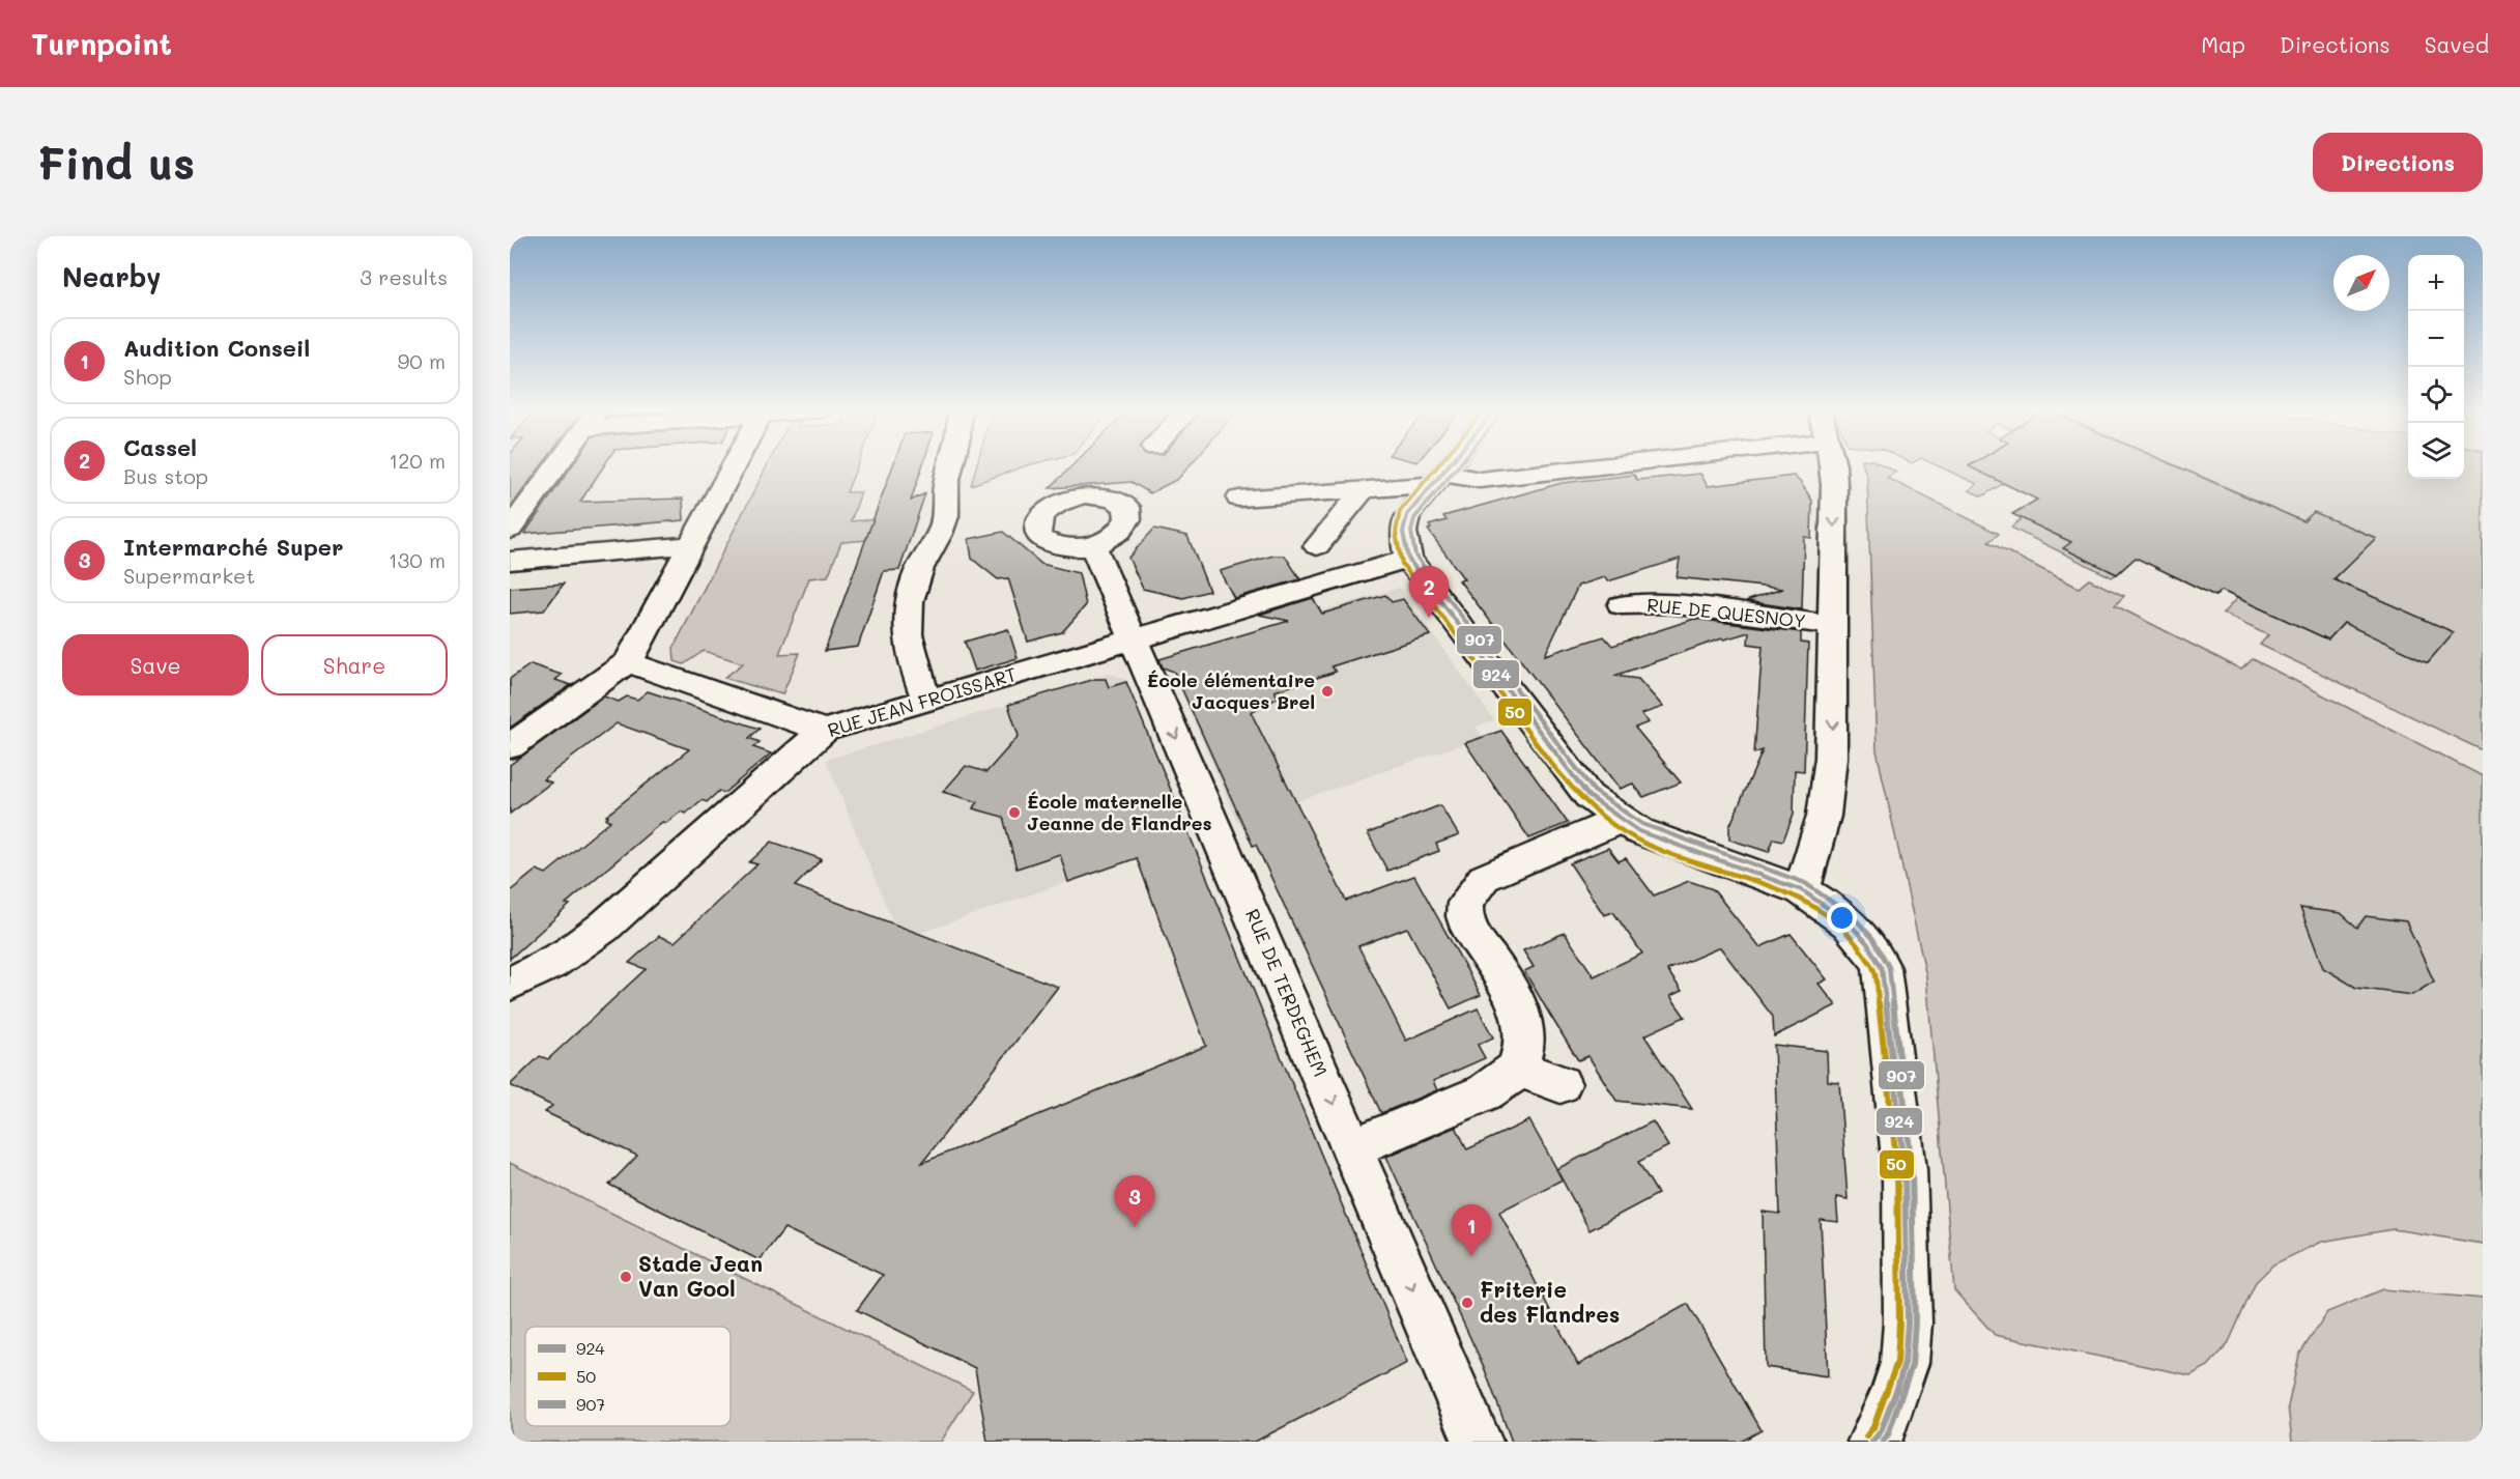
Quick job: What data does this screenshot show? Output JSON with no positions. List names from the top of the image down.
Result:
{
  "streets": {
    "street": ["RUE DE QUESNOY", "RUE JEAN FROISSART", "RUE DE TERDEGHEM"]
  },
  "crossings": [
    ["RUE JEAN FROISSART", "RUE DE TERDEGHEM"]
  ],
  "one_way": ["RUE DE QUESNOY", "RUE DE TERDEGHEM"],
  "places": [
    "École élémentaire Jacques Brel",
    "École maternelle Jeanne de Flandres",
    "Stade Jean Van Gool",
    "Friterie des Flandres"
  ],
  "lines": ["transit line 924", "transit line 50", "transit line 907"],
  "legend": ["924", "50", "907"],
  "north": "top right",
  "page": {
    "header": "Turnpoint",
    "nav": ["Map", "Directions", "Saved"],
    "buttons": [
      "Directions",
      ["Save", "Share"]
    ],
    "title": "Find us",
    "heading": ["Nearby", "3 results"],
    "map_buttons": ["+", "−"],
    "list": [
      {
        "mark": "1",
        "name": "Audition Conseil",
        "note": "Shop",
        "value": "90 m"
      },
      {
        "mark": "2",
        "name": "Cassel",
        "note": "Bus stop",
        "value": "120 m"
      },
      {
        "mark": "3",
        "name": "Intermarché Super",
        "note": "Supermarket",
        "value": "130 m"
      }
    ],
    "pins": ["2", "3", "1"]
  }
}
